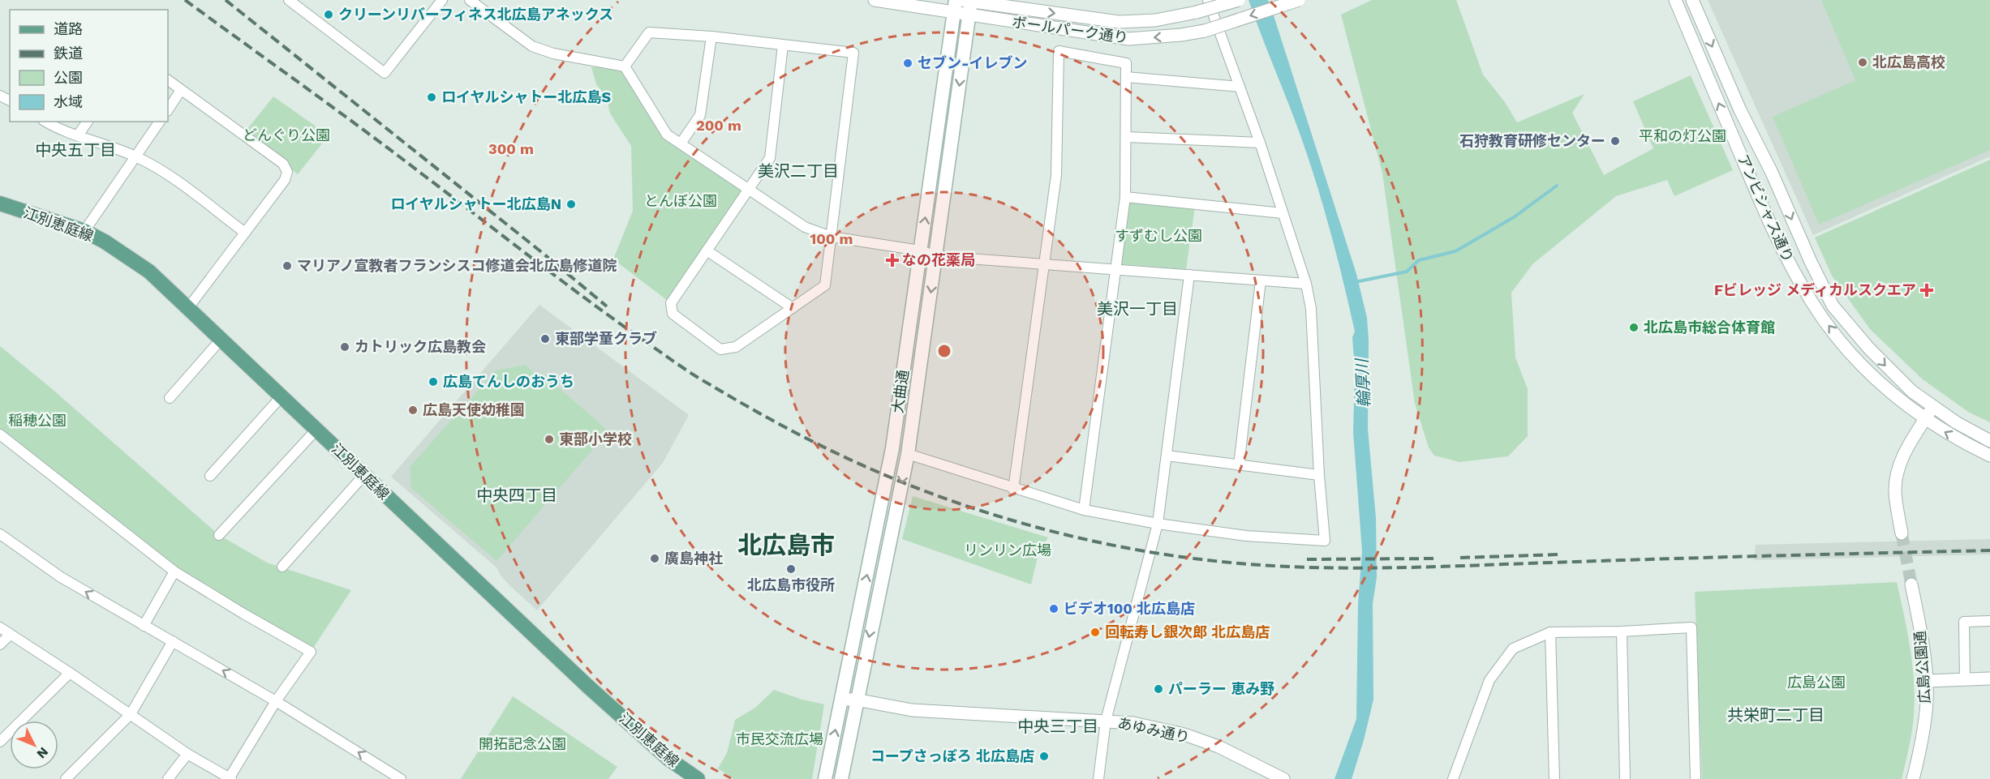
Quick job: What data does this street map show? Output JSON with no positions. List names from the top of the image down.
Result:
{
  "streets": {
    "main road": ["江別恵庭線", "大曲通"],
    "street": [
      "ボールパーク通り",
      "アンビシャス通り",
      "広島公園通",
      "あゆみ通り"
    ]
  },
  "crossings": [
    ["ボールパーク通り", "大曲通"],
    ["大曲通", "あゆみ通り"]
  ],
  "districts": [
    "中央五丁目",
    "美沢二丁目",
    "美沢一丁目",
    "中央四丁目",
    "北広島市",
    "共栄町二丁目",
    "中央三丁目"
  ],
  "water": ["輪厚川"],
  "parks": [
    "どんぐり公園",
    "平和の灯公園",
    "とんぼ公園",
    "すずむし公園",
    "稲穂公園",
    "リンリン広場",
    "広島公園",
    "市民交流広場",
    "開拓記念公園"
  ],
  "places": {
    "other": [
      "クリーンリバーフィネス北広島アネックス",
      "北広島高校",
      "セブン-イレブン",
      "ロイヤルシャトー北広島S",
      "石狩教育研修センター",
      "ロイヤルシャトー北広島N",
      "マリアノ宣教者フランシスコ修道会北広島修道院",
      "北広島市総合体育館",
      "東部学童クラブ",
      "カトリック広島教会",
      "広島てんしのおうち",
      "広島天使幼稚園",
      "東部小学校",
      "廣島神社",
      "北広島市役所",
      "ビデオ100 北広島店",
      "回転寿し銀次郎 北広島店",
      "パーラー 恵み野",
      "コープさっぽろ 北広島店"
    ],
    "health": ["なの花薬局", "Fビレッジ メディカルスクエア"]
  },
  "legend": [
    "道路",
    "鉄道",
    "公園",
    "水域"
  ],
  "north": "bottom right",
  "rings": ["200 m", "300 m", "100 m"]
}
